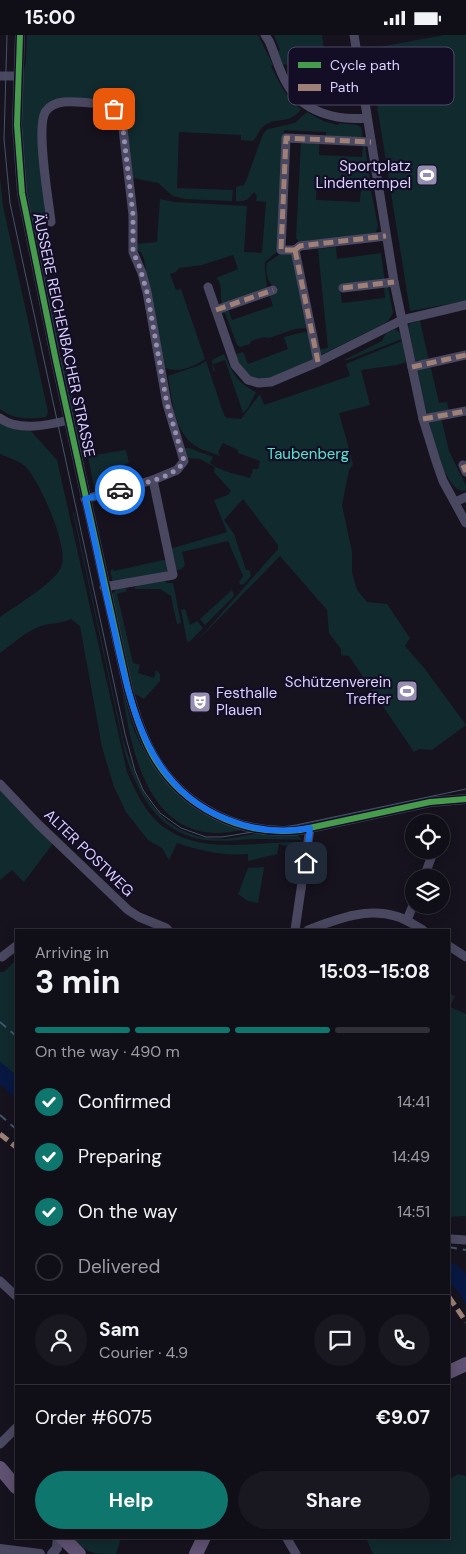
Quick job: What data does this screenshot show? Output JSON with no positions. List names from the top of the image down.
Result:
{
  "streets": {
    "street": ["ÄUSSERE REICHENBACHER STRASSE", "ALTER POSTWEG"]
  },
  "parks": ["Taubenberg"],
  "places": {
    "sports": ["Sportplatz Lindentempel", "Schützenverein Treffer"],
    "theatre": ["Festhalle Plauen"]
  },
  "legend": ["Cycle path", "Path"],
  "page": {
    "status": "15:00",
    "heading": ["3 min", "Arriving in", "15:03–15:08"],
    "panel": [
      "Sam",
      "Courier · 4.9",
      "Order #6075",
      "€9.07"
    ],
    "bar": "On the way · 490 m",
    "list": [
      ["Confirmed", "14:41"],
      ["Preparing", "14:49"],
      ["On the way", "14:51"],
      "Delivered"
    ],
    "buttons": ["Help", "Share"]
  }
}
